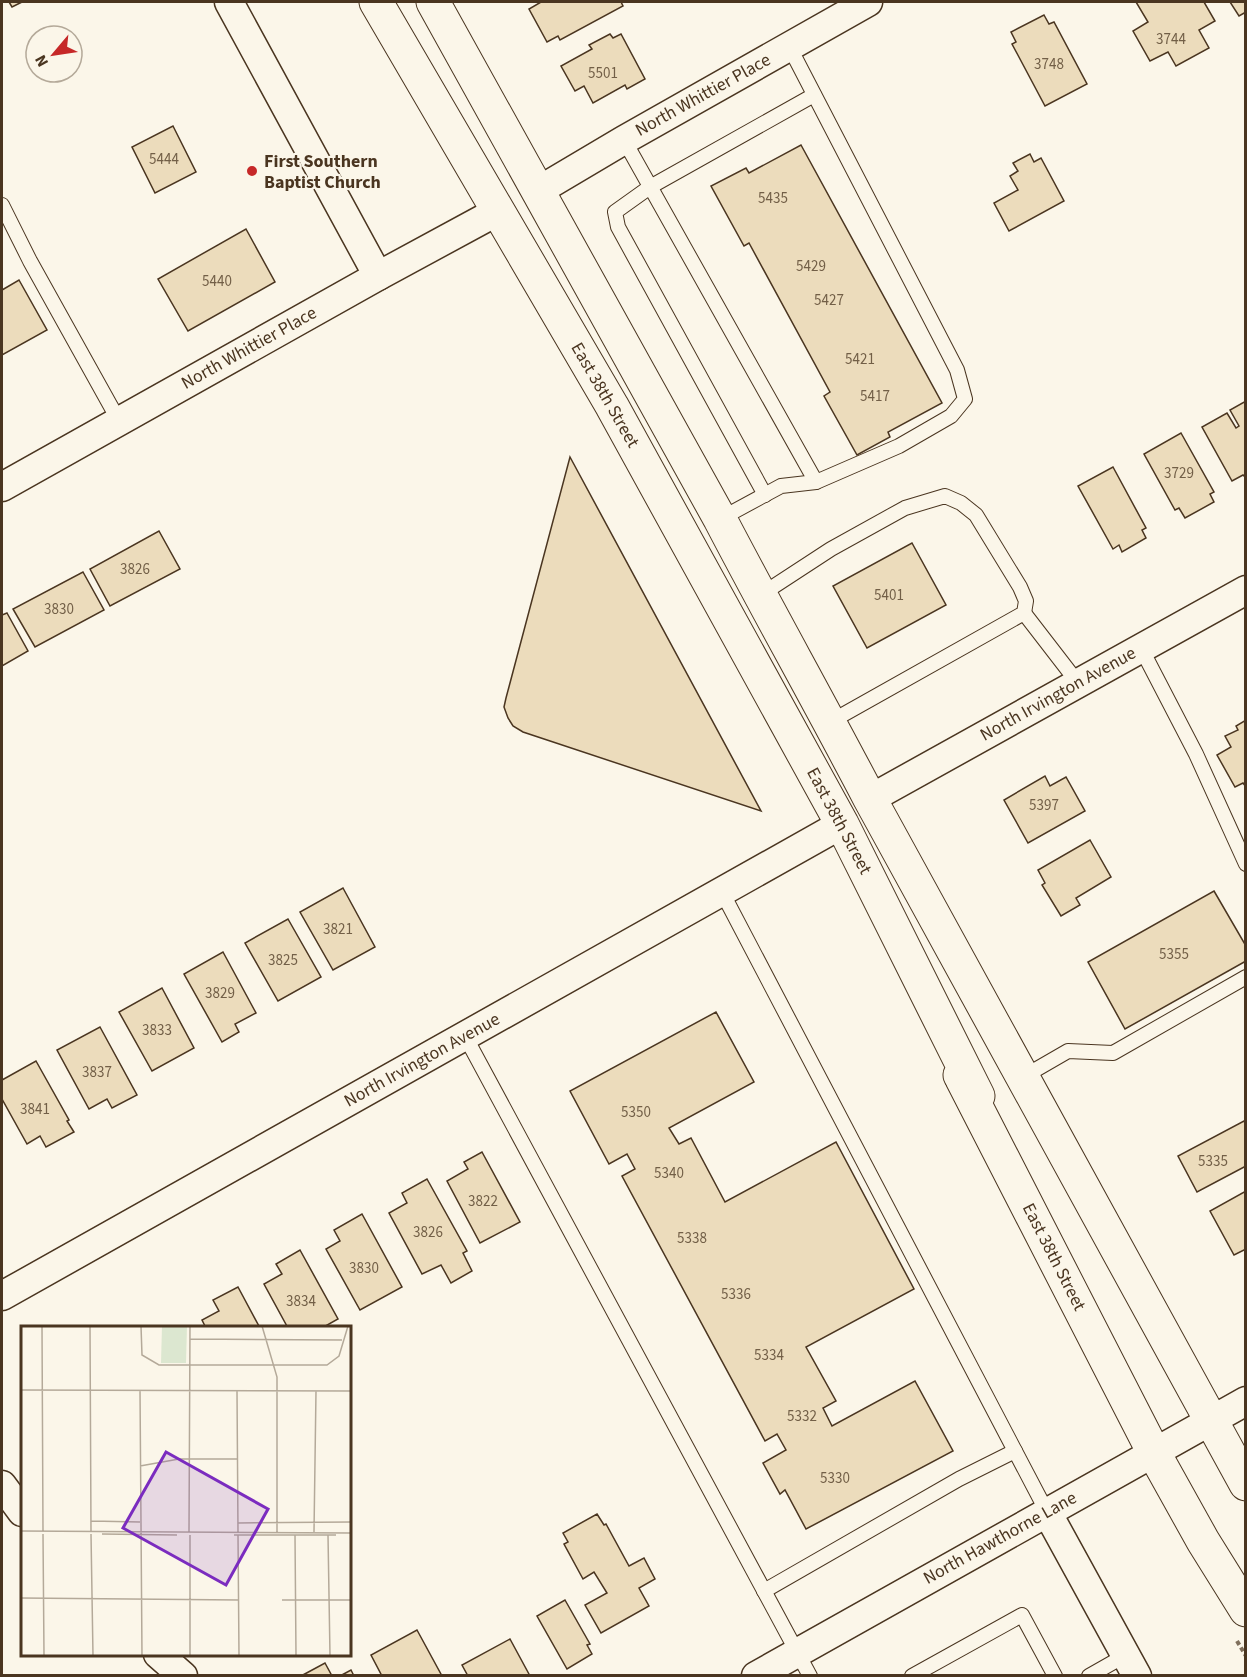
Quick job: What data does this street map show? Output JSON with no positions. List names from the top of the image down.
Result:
{
  "streets": {
    "main road": ["East 38th Street"],
    "street": ["North Whittier Place", "North Irvington Avenue", "North Hawthorne Lane"]
  },
  "crossings": [
    ["North Whittier Place", "East 38th Street"],
    ["East 38th Street", "North Irvington Avenue"],
    ["East 38th Street", "North Hawthorne Lane"]
  ],
  "places": ["First Southern Baptist Church"],
  "house_numbers": [
    "3744",
    "3748",
    "5501",
    "5444",
    "5435",
    "5429",
    "5440",
    "5427",
    "5421",
    "5417",
    "3729",
    "3826",
    "5401",
    "3830",
    "5397",
    "3821",
    "5355",
    "3825",
    "3829",
    "3833",
    "3837",
    "3841",
    "5350",
    "5335",
    "5340",
    "3822",
    "3826",
    "5338",
    "3830",
    "5336",
    "3834",
    "5334",
    "5332",
    "5330"
  ],
  "north": "bottom left"
}
